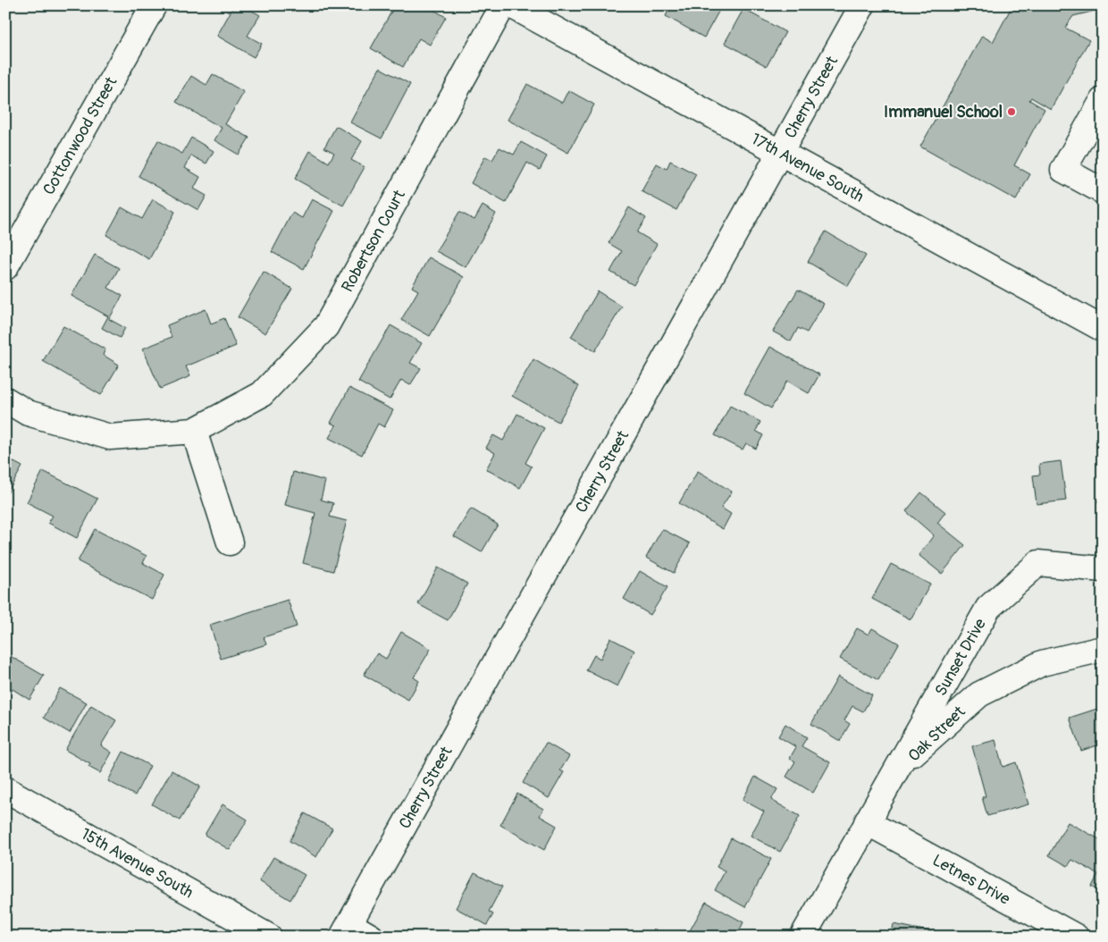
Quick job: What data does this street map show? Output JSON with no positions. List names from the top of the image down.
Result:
{
  "streets": {
    "street": [
      "Cherry Street",
      "Cottonwood Street",
      "17th Avenue South",
      "Robertson Court",
      "Sunset Drive",
      "Oak Street",
      "15th Avenue South",
      "Letnes Drive"
    ]
  },
  "crossings": [
    ["Cherry Street", "17th Avenue South"],
    ["Sunset Drive", "Oak Street"],
    ["Sunset Drive", "Letnes Drive"],
    ["Oak Street", "Letnes Drive"]
  ],
  "places": ["Immanuel School"]
}
